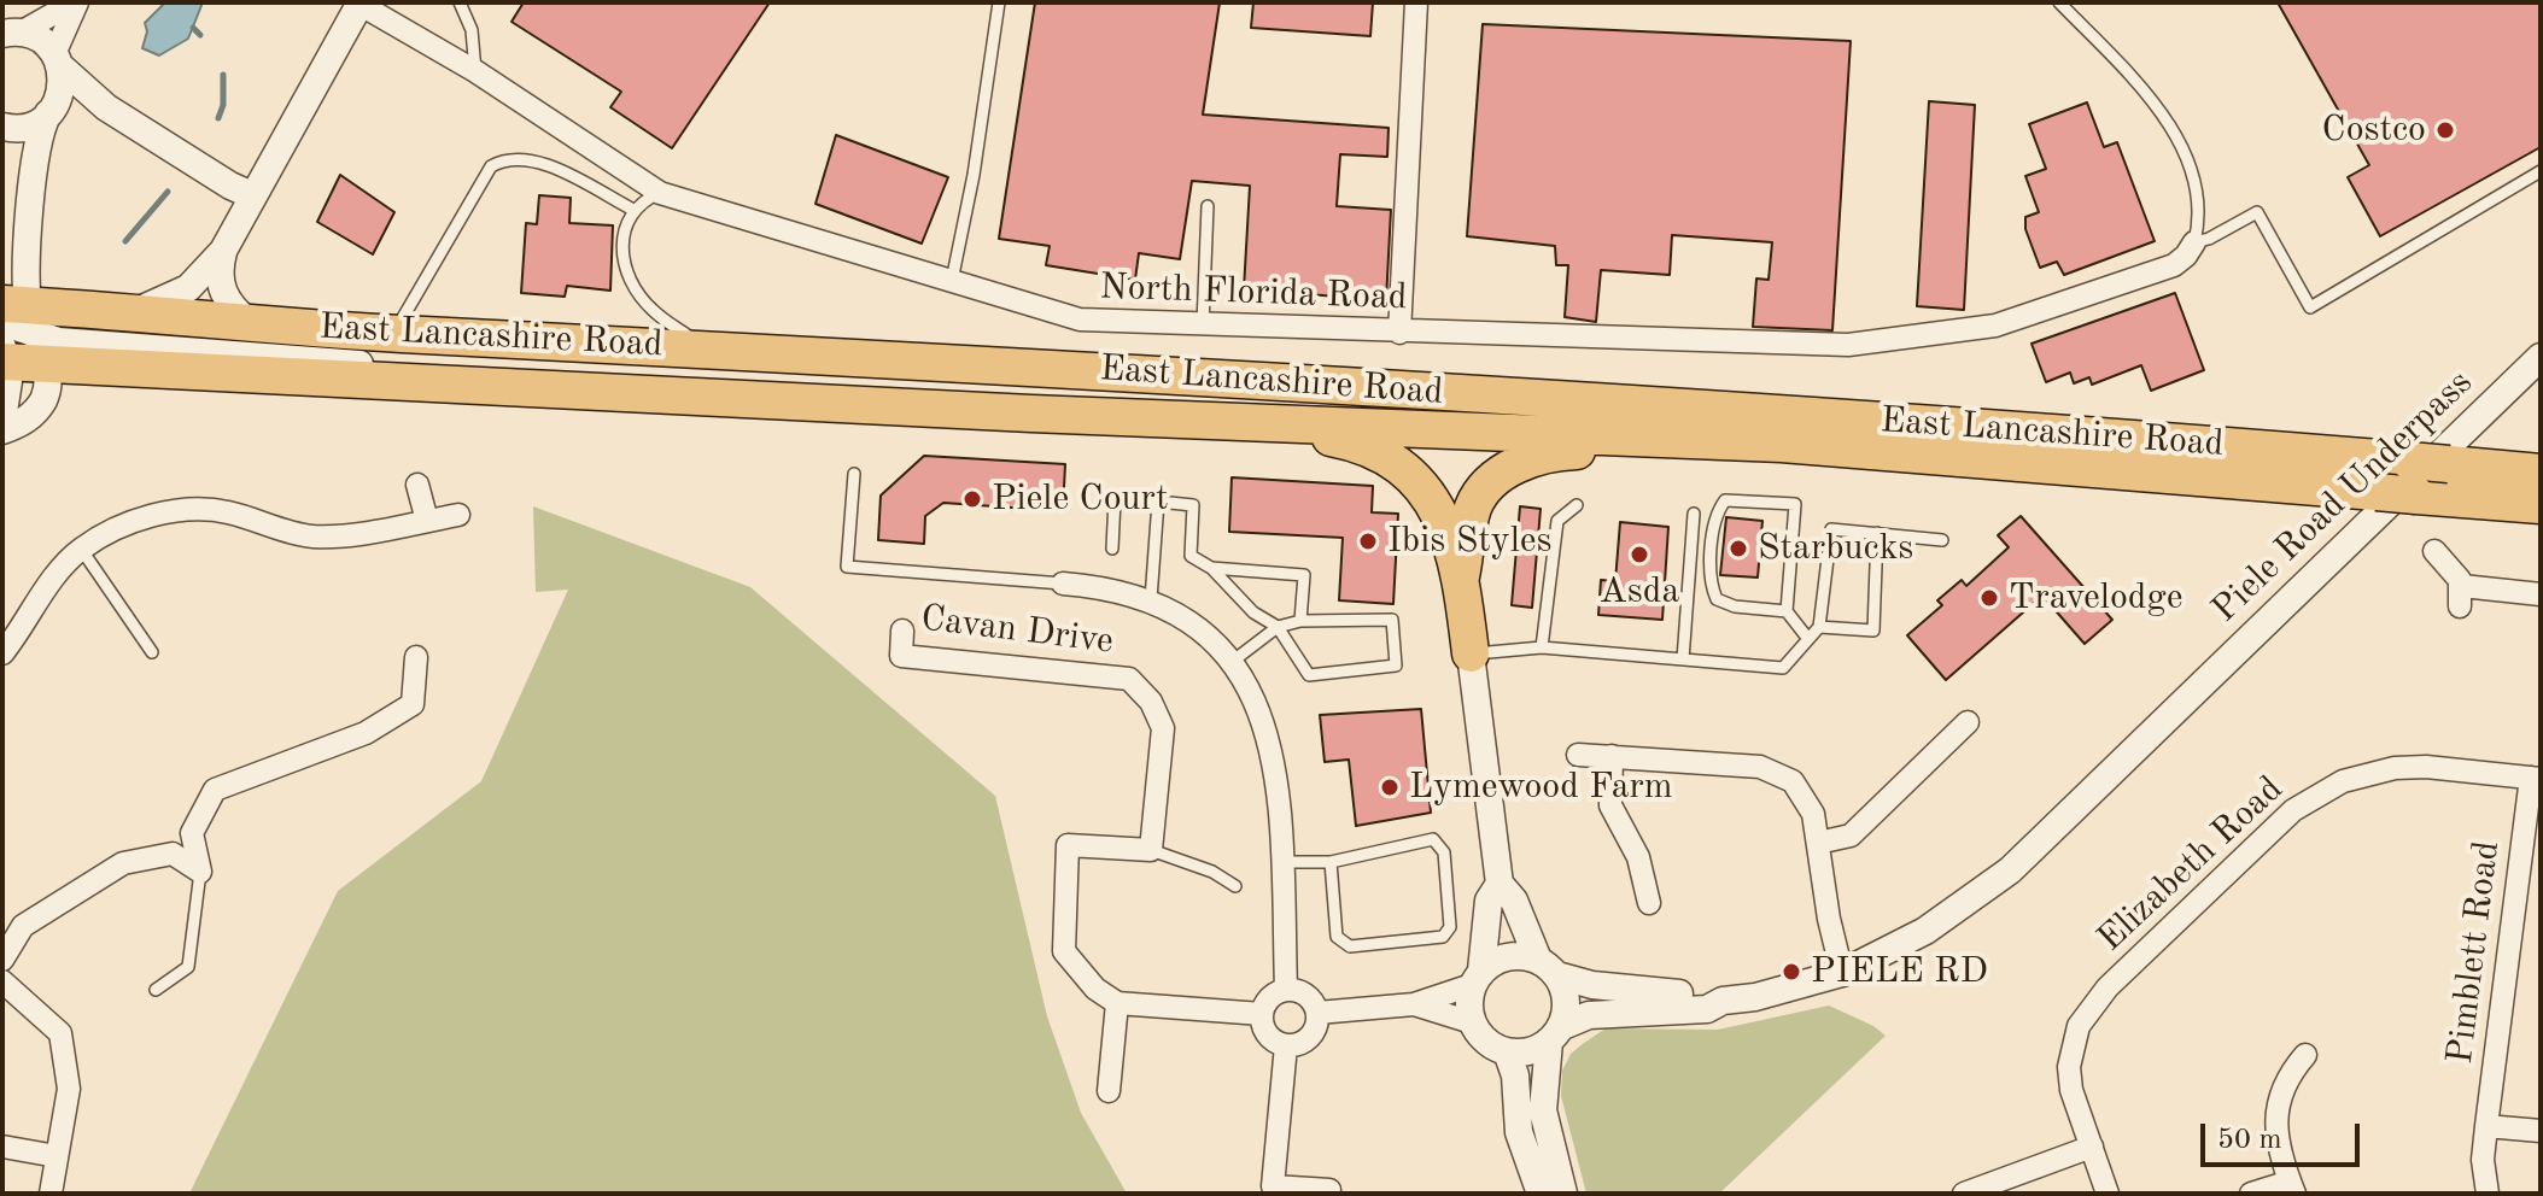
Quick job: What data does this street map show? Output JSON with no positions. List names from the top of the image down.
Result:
{
  "streets": {
    "highway": ["East Lancashire Road"],
    "street": [
      "North Florida Road",
      "Piele Road Underpass",
      "Cavan Drive",
      "Elizabeth Road",
      "Pimblett Road"
    ]
  },
  "crossings": [
    ["Elizabeth Road", "Pimblett Road"]
  ],
  "places": [
    "Costco",
    "Piele Court",
    "Ibis Styles",
    "Starbucks",
    "Asda",
    "Travelodge",
    "Lymewood Farm",
    "PIELE RD"
  ],
  "scale_bar": "50 m"
}
